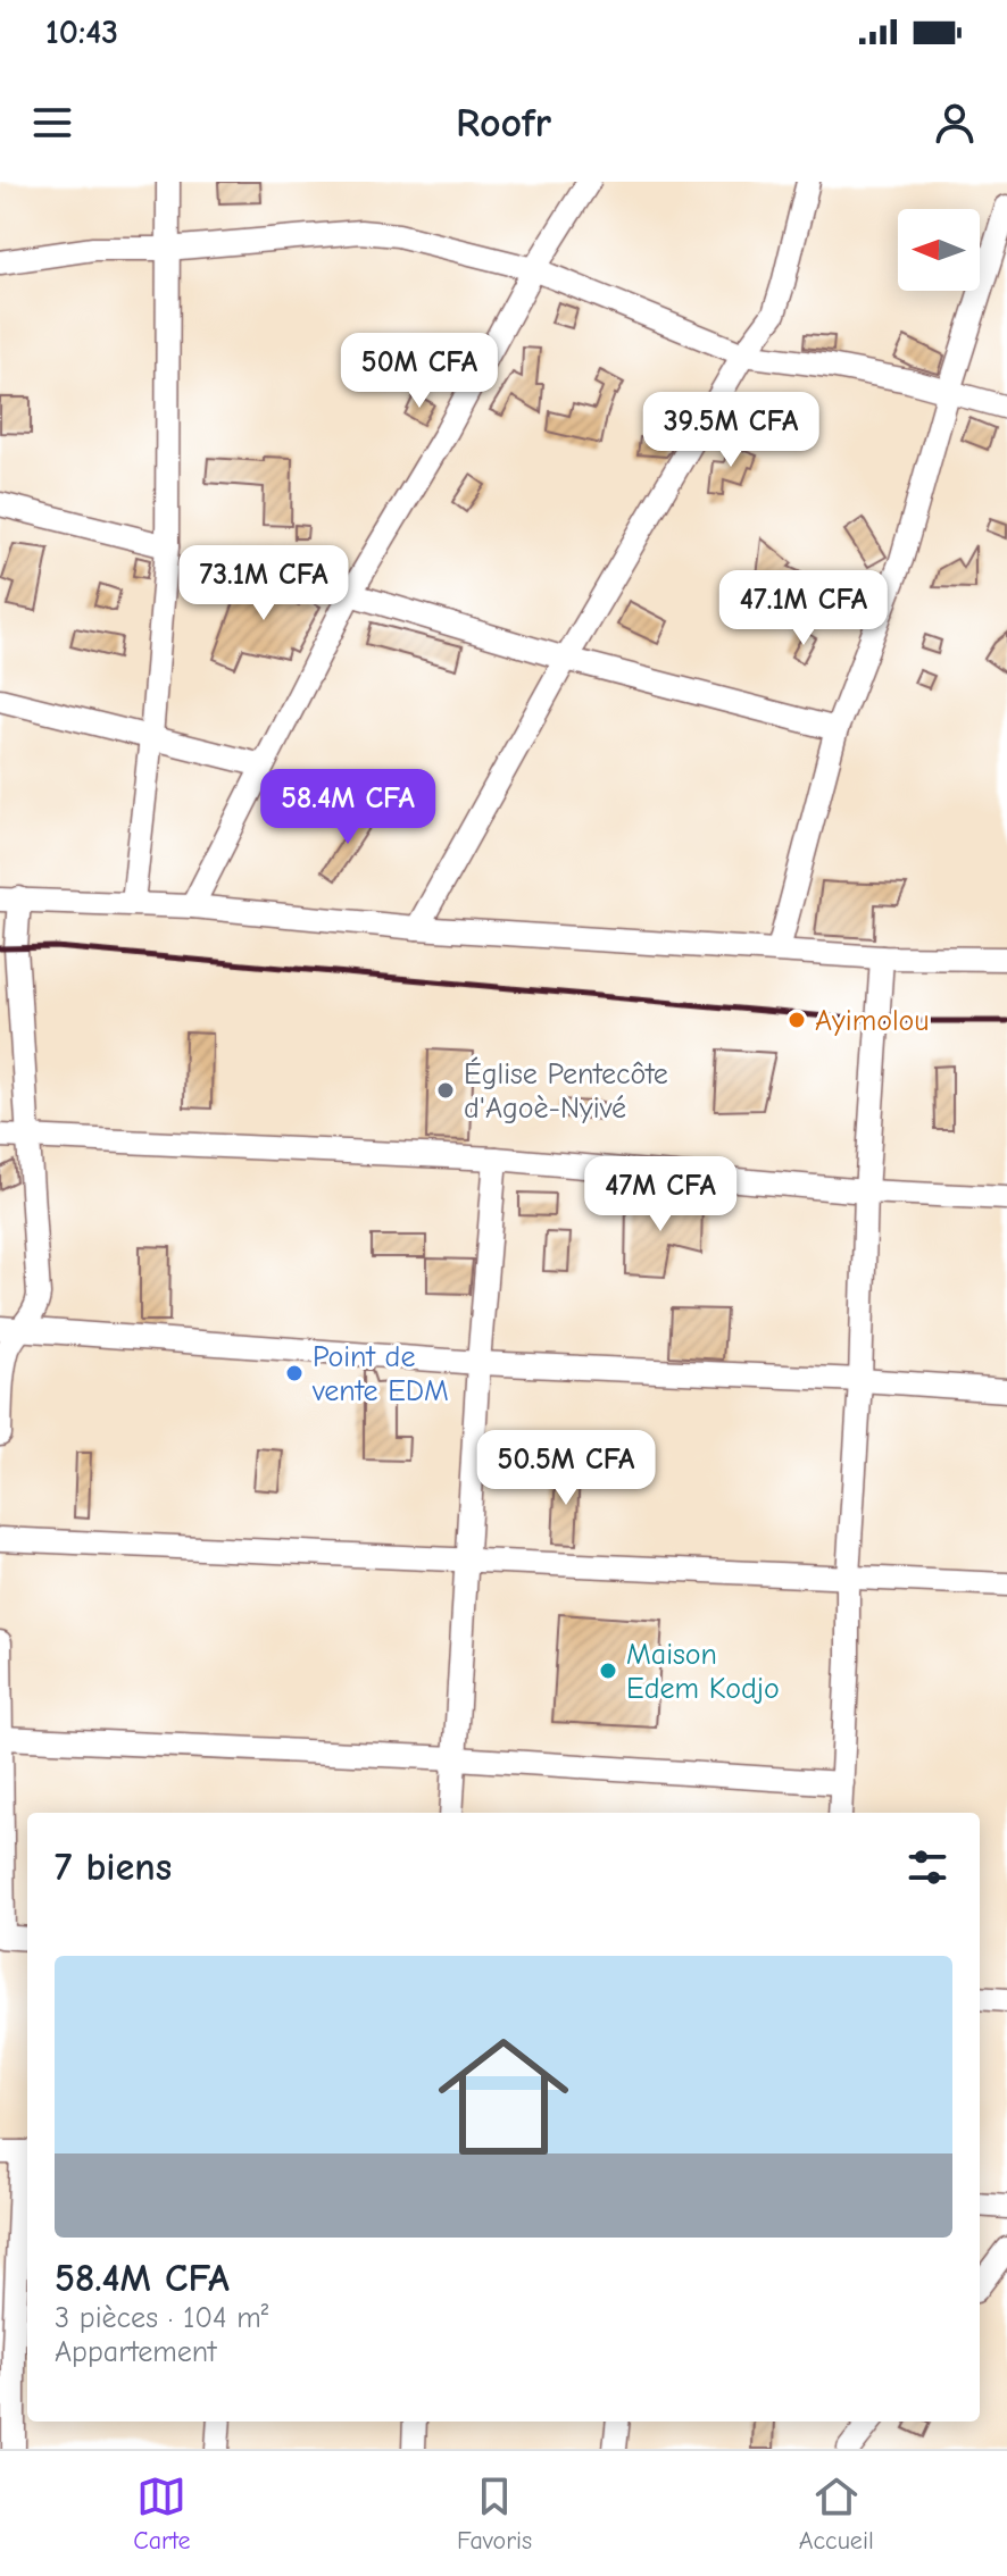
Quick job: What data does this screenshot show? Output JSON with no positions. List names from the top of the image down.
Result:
{
  "places": [
    "Ayimolou",
    "Église Pentecôte d'Agoè-Nyivé",
    "Point de vente EDM",
    "Maison Edem Kodjo"
  ],
  "north": "left",
  "page": {
    "status": "10:43",
    "header": "Roofr",
    "price": [
      "50M CFA",
      "39.5M CFA",
      "73.1M CFA",
      "47.1M CFA",
      "58.4M CFA",
      "47M CFA",
      "50.5M CFA"
    ],
    "heading": "7 biens",
    "list": [
      {
        "name": "58.4M CFA",
        "note": "3 pièces · 104 m² · Appartement"
      }
    ],
    "tabs": ["Carte", "Favoris", "Accueil"]
  }
}
